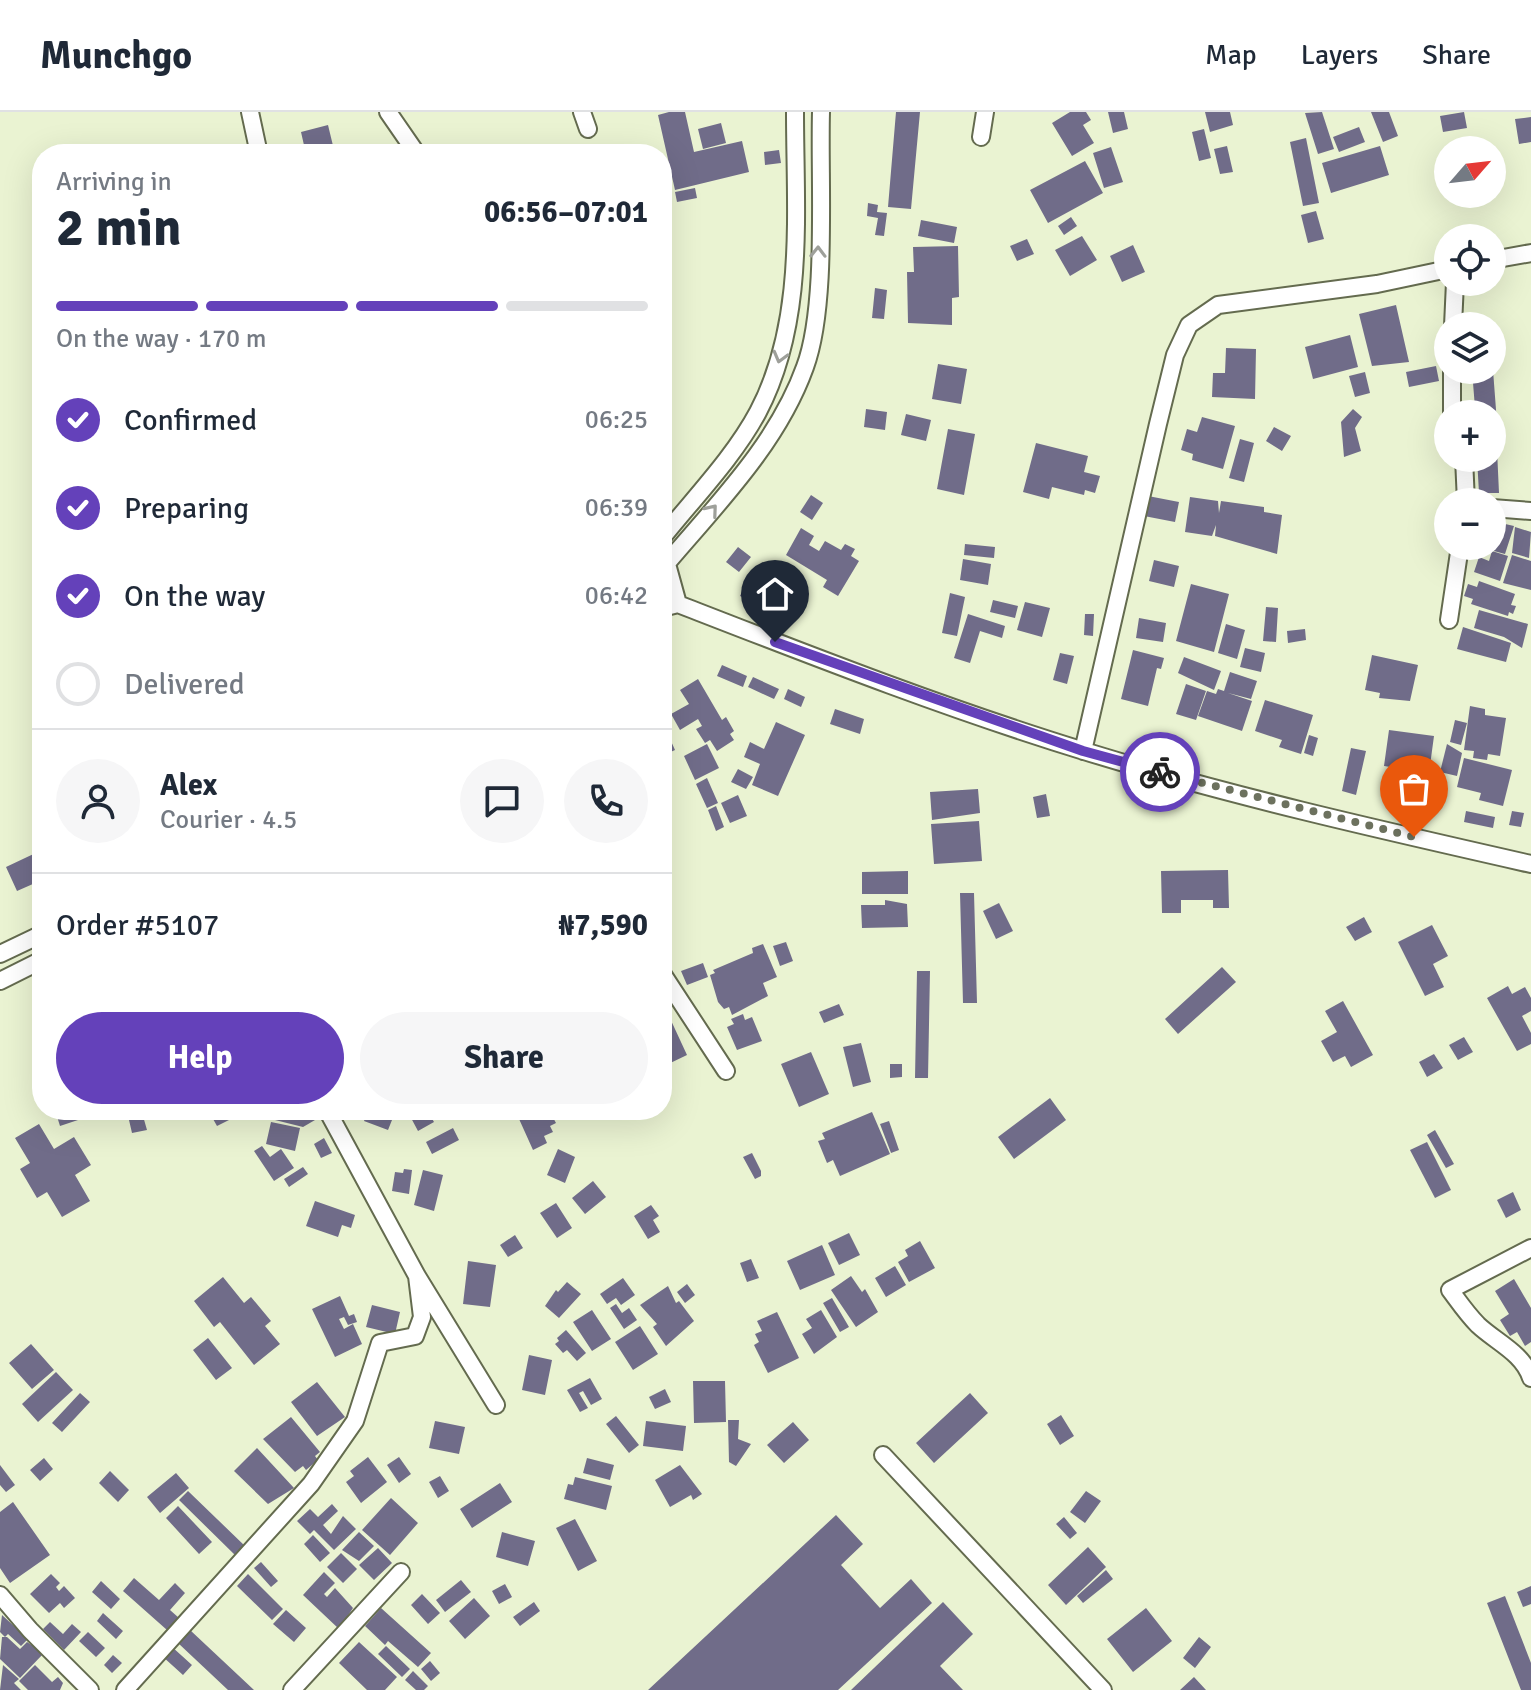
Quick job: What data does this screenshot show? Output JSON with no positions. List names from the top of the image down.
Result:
{
  "north": "top right",
  "page": {
    "header": "Munchgo",
    "nav": ["Map", "Layers", "Share"],
    "map_buttons": ["+", "−"],
    "heading": ["2 min", "Arriving in", "06:56–07:01"],
    "panel": [
      "Alex",
      "Courier · 4.5",
      "Order #5107",
      "₦7,590"
    ],
    "bar": "On the way · 170 m",
    "list": [
      ["Confirmed", "06:25"],
      ["Preparing", "06:39"],
      ["On the way", "06:42"],
      "Delivered"
    ],
    "buttons": ["Help", "Share"]
  }
}
